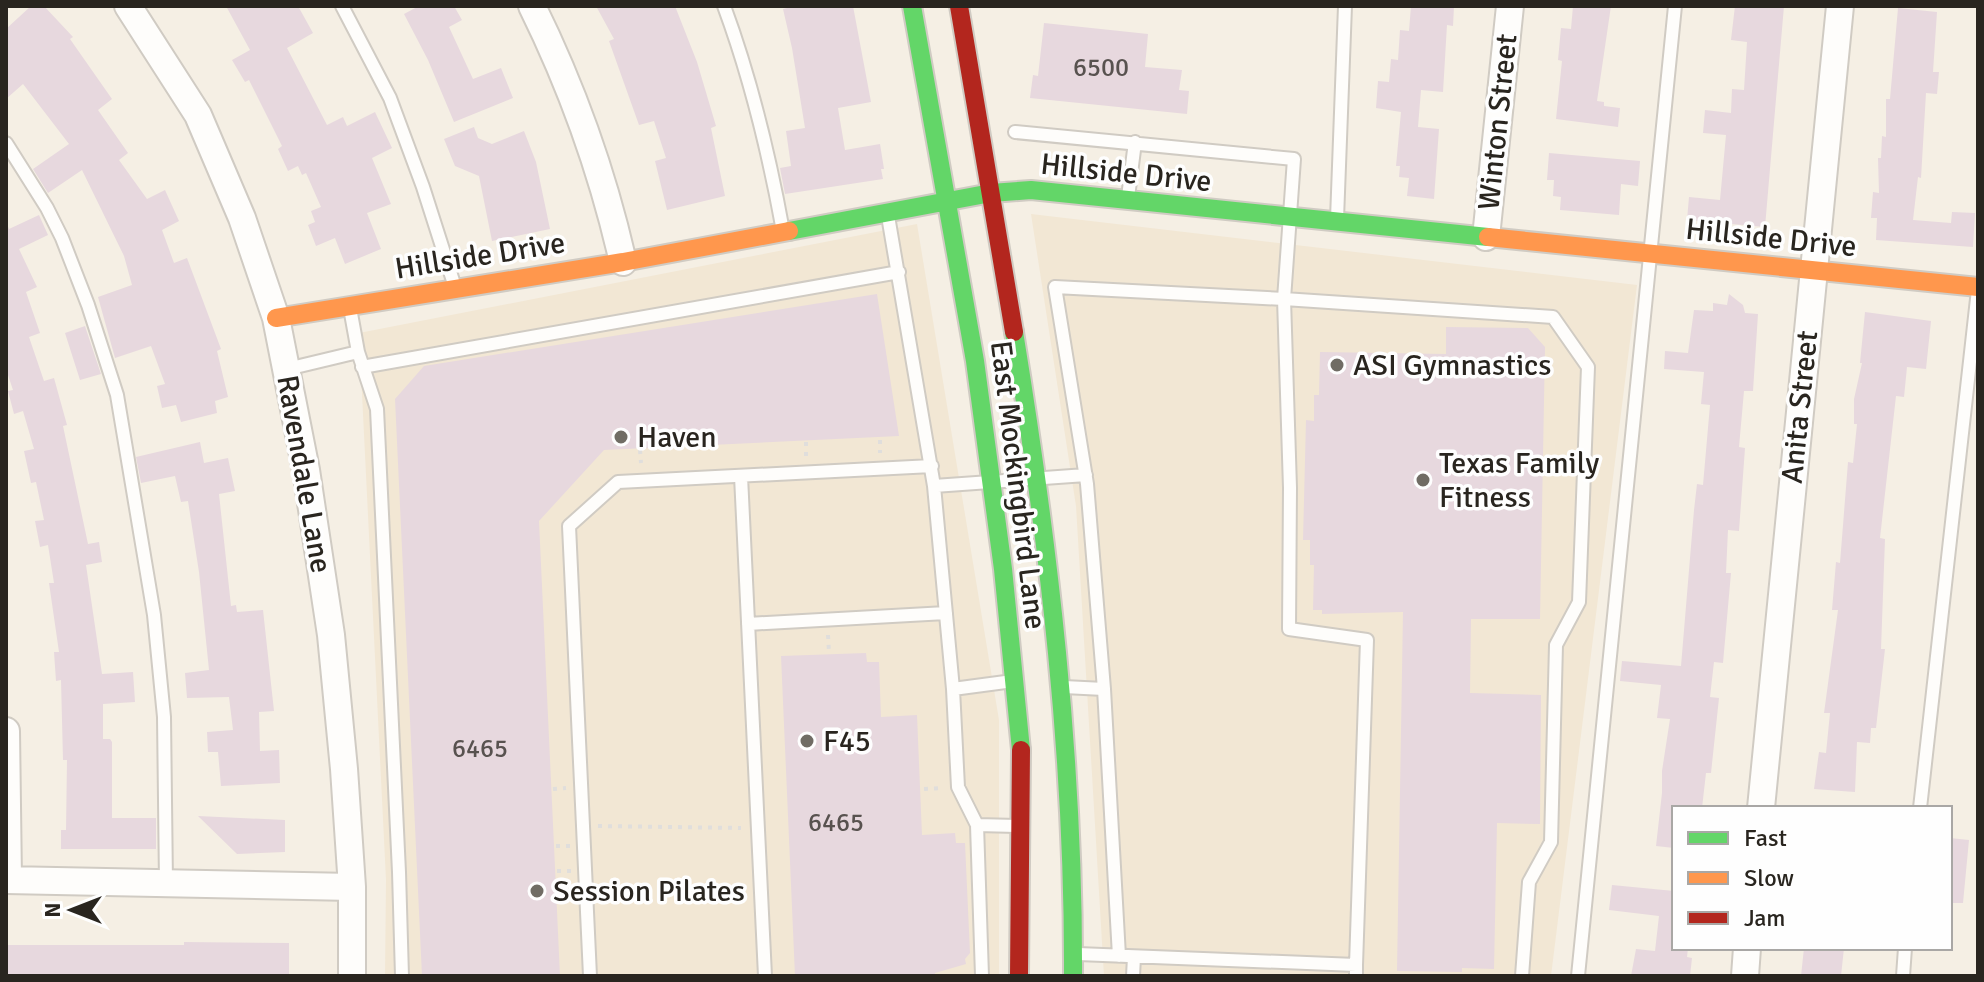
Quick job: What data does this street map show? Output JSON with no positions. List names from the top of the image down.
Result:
{
  "streets": {
    "main road": ["Hillside Drive", "East Mockingbird Lane"],
    "street": ["Winton Street", "Anita Street", "Ravendale Lane"]
  },
  "crossings": [
    ["Winton Street", "Hillside Drive"],
    ["Hillside Drive", "Anita Street"],
    ["Hillside Drive", "Ravendale Lane"],
    ["Hillside Drive", "East Mockingbird Lane"]
  ],
  "places": [
    "ASI Gymnastics",
    "Haven",
    "Texas Family Fitness",
    "F45",
    "Session Pilates"
  ],
  "house_numbers": ["6500", "6465", "6465"],
  "legend": ["Fast", "Slow", "Jam"],
  "north": "left"
}
